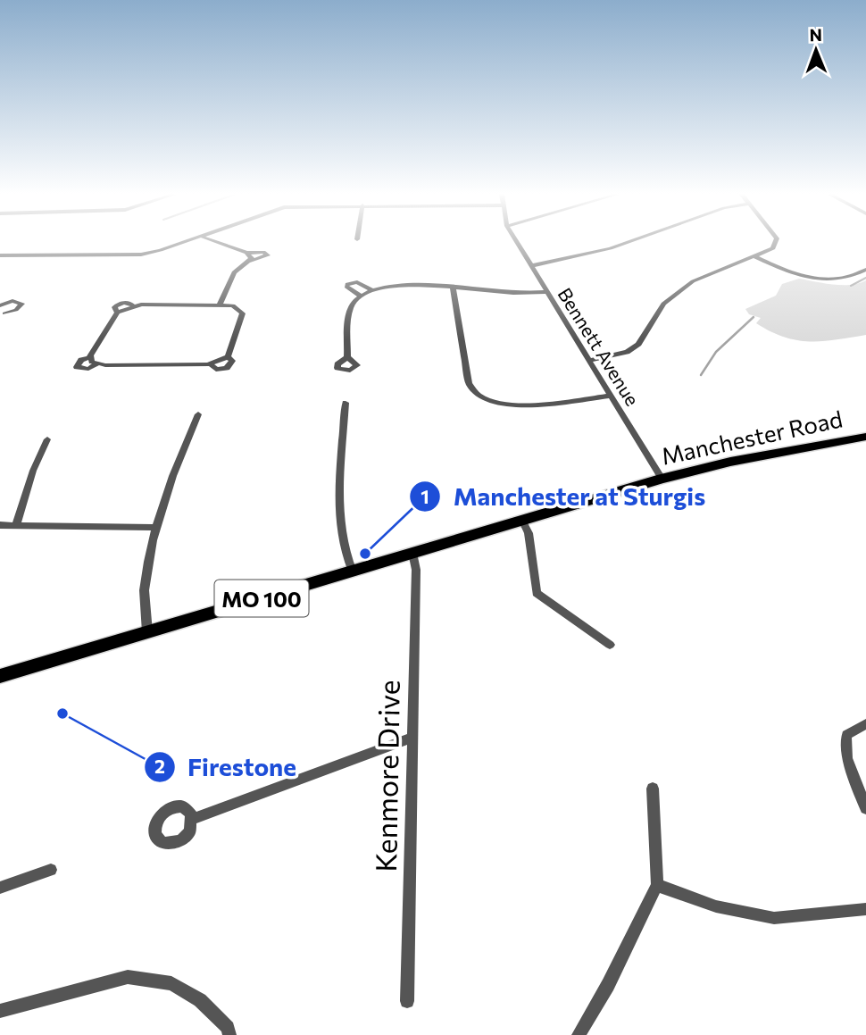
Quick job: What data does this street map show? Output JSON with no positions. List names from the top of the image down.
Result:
{
  "streets": {
    "main road": ["Manchester Road", "MO 100"],
    "street": ["Bennett Avenue", "Kenmore Drive"]
  },
  "crossings": [
    ["Bennett Avenue", "Manchester Road"],
    ["Manchester Road", "Kenmore Drive"]
  ],
  "places": ["Manchester at Sturgis", "Firestone"],
  "north": "top"
}
